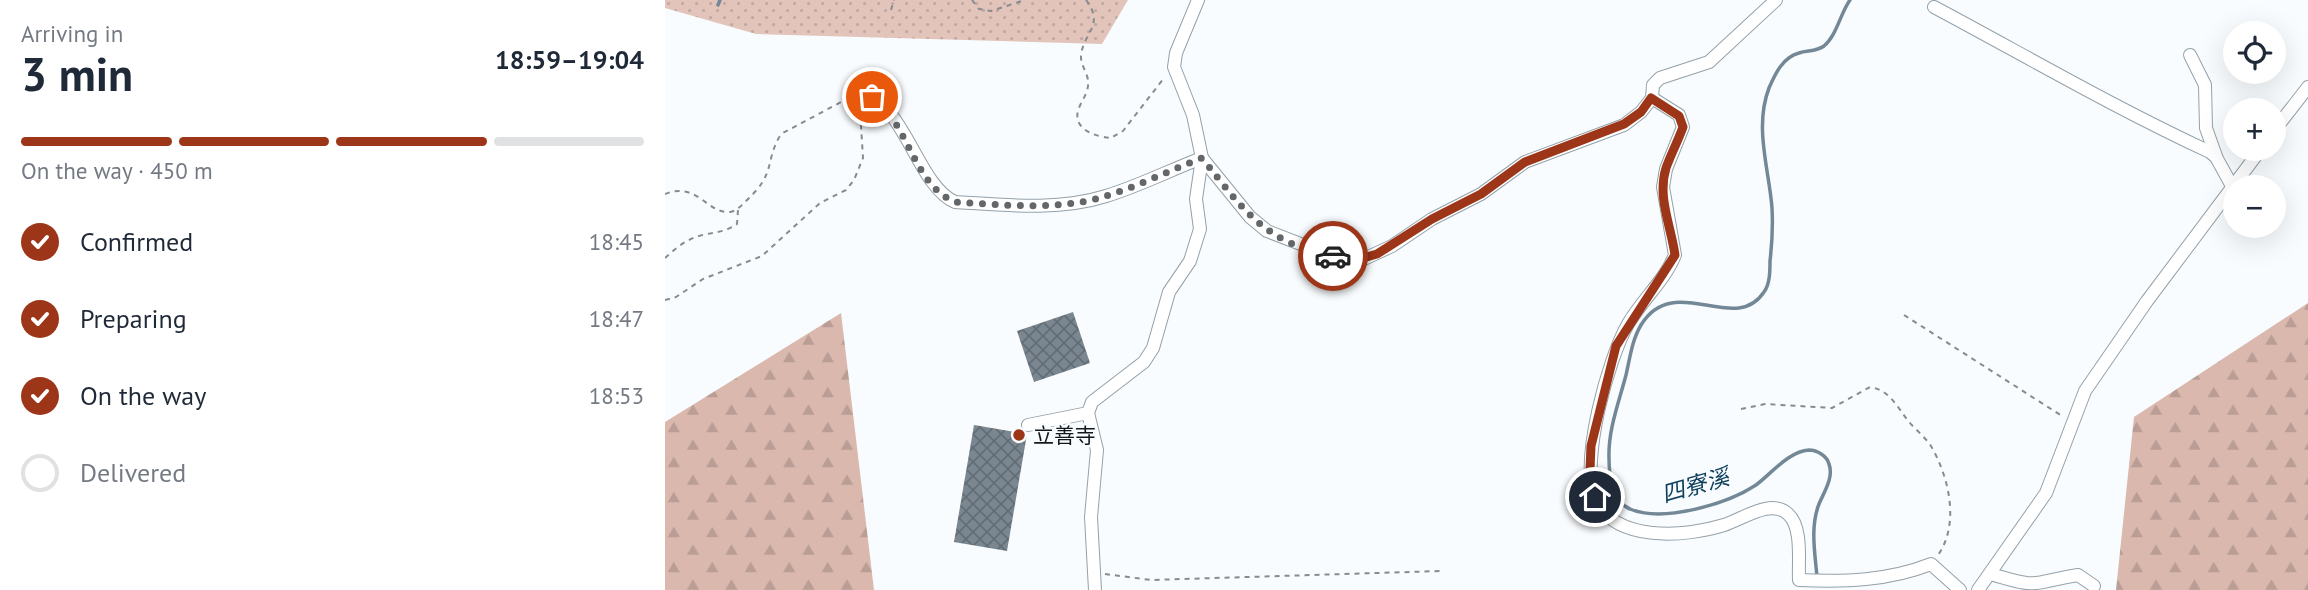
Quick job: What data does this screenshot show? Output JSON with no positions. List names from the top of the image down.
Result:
{
  "water": ["四寮溪"],
  "places": ["立善寺"],
  "page": {
    "heading": ["3 min", "Arriving in", "18:59–19:04"],
    "map_buttons": ["+", "−"],
    "bar": "On the way · 450 m",
    "list": [
      ["Confirmed", "18:45"],
      ["Preparing", "18:47"],
      ["On the way", "18:53"],
      "Delivered"
    ]
  }
}
